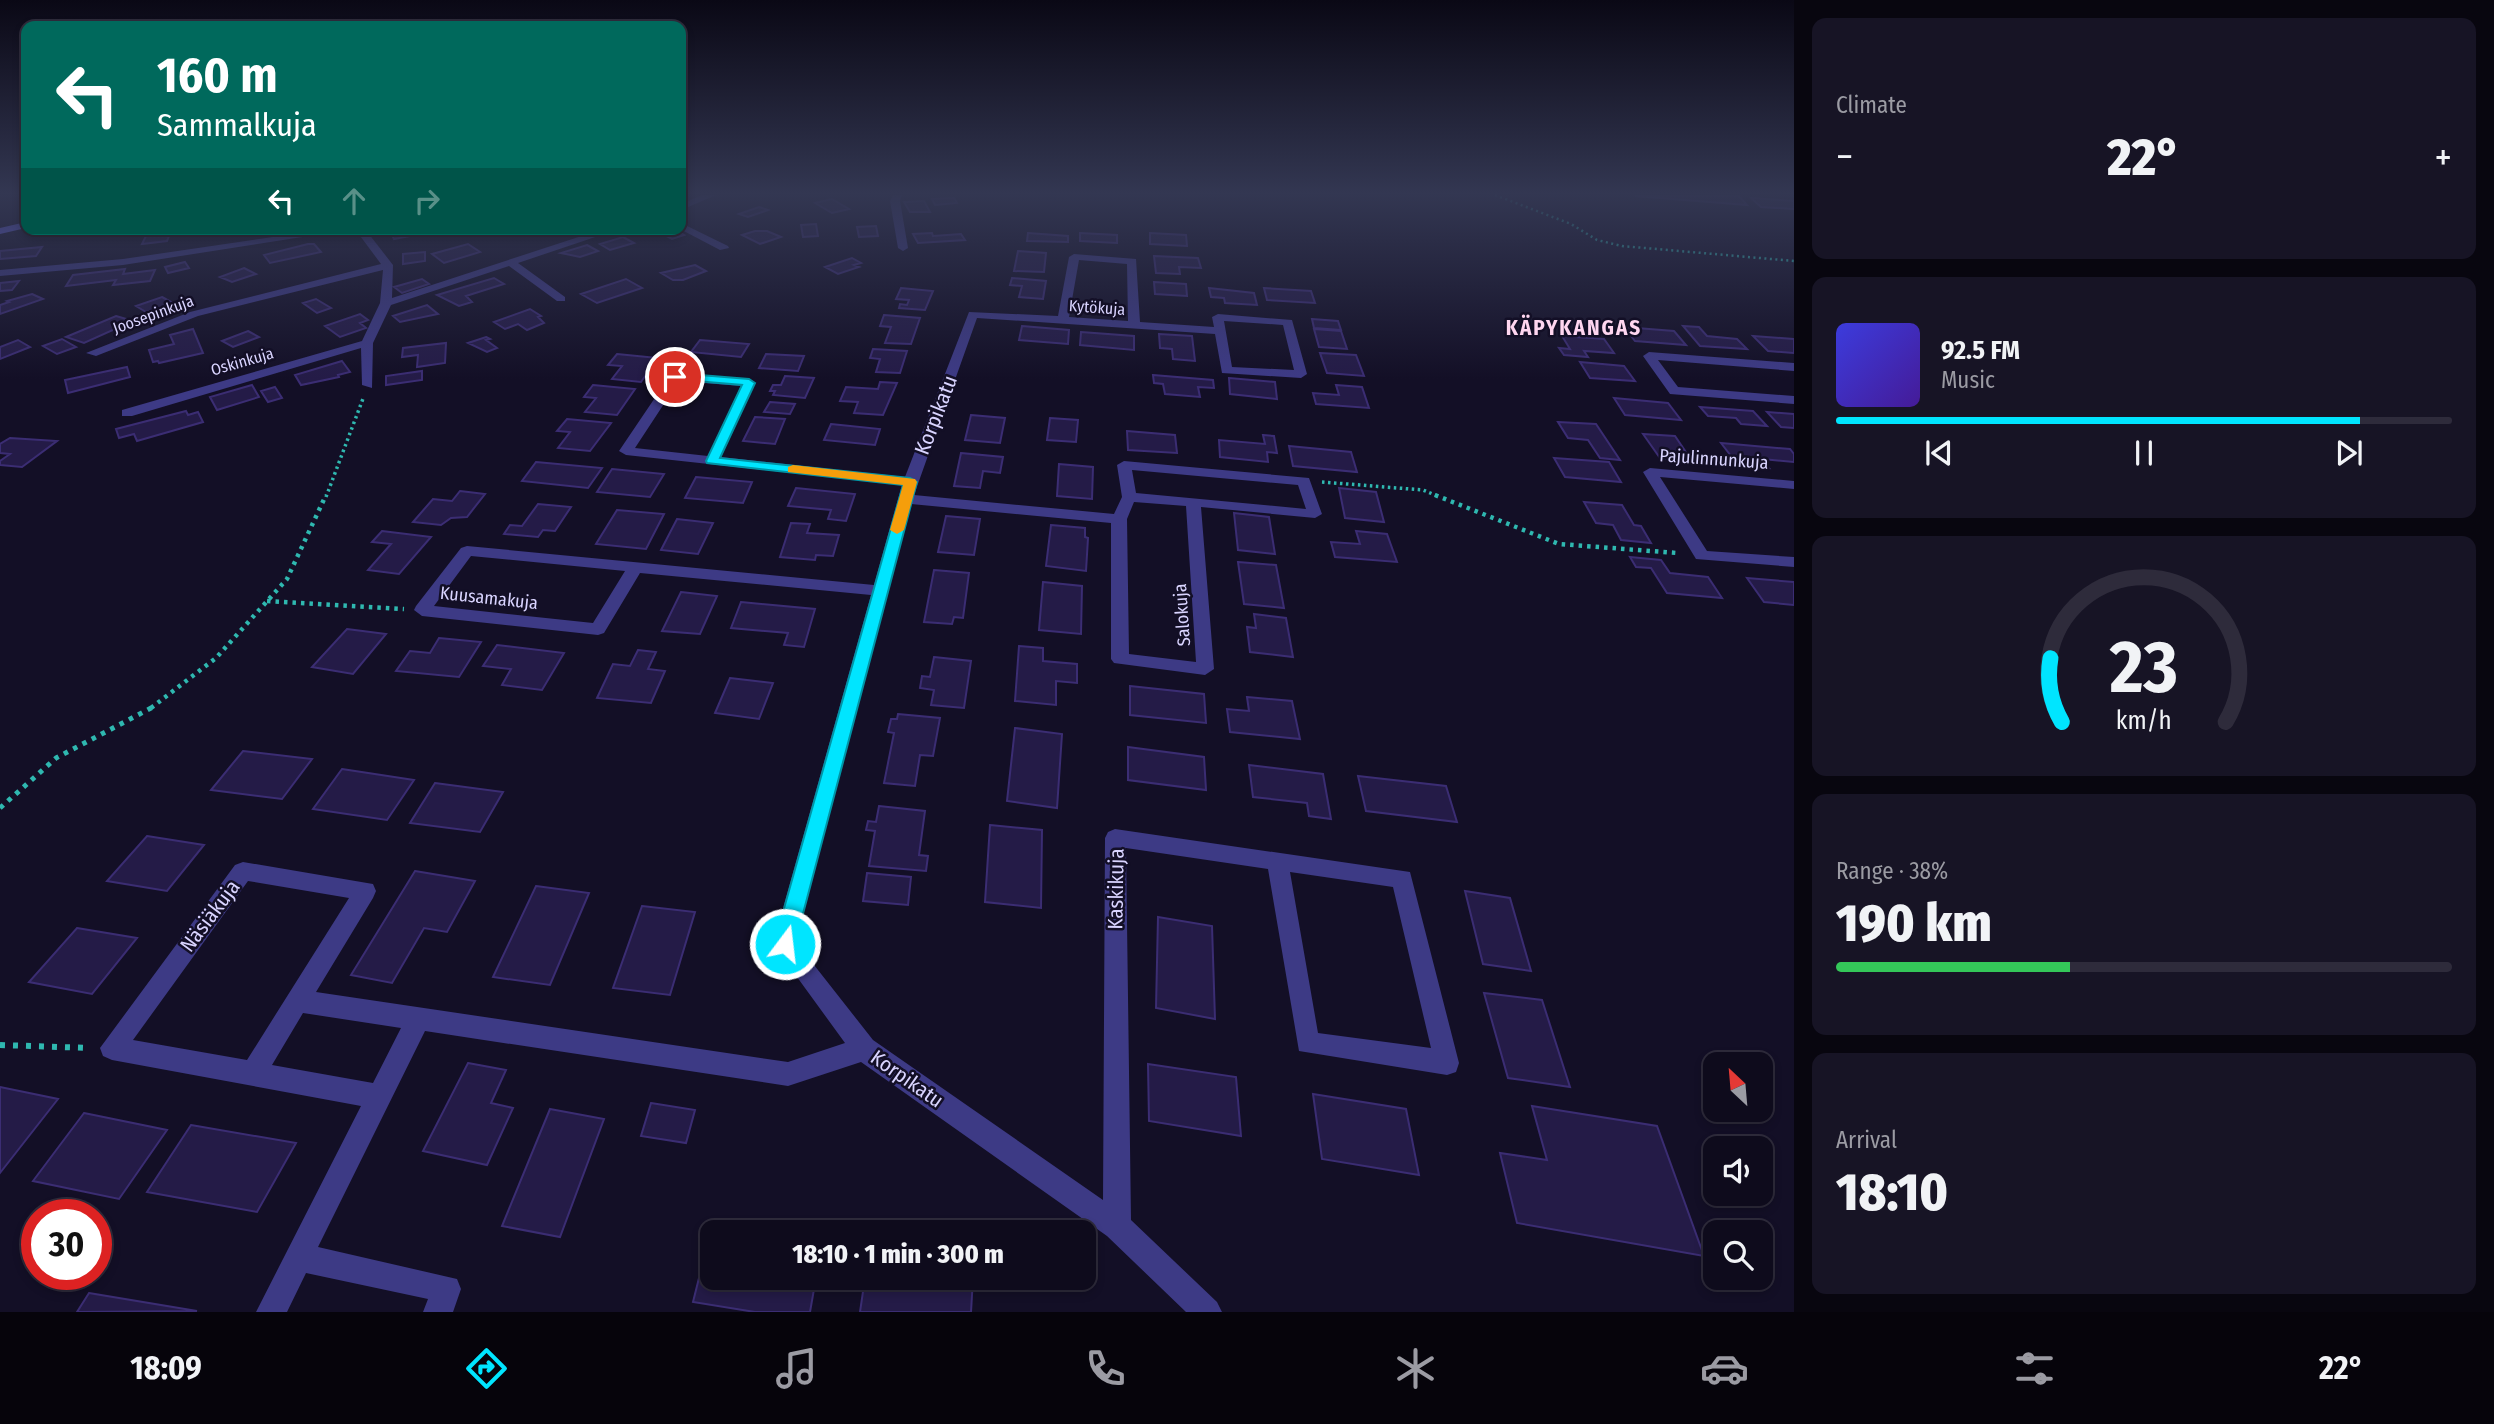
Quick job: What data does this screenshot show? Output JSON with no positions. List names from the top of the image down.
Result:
{
  "streets": {
    "street": [
      "Kytökuja",
      "Joosepinkuja",
      "Oskinkuja",
      "Korpikatu",
      "Pajulinnunkuja",
      "Kuusamakuja",
      "Salokuja",
      "Kaskikuja",
      "Näsiäkuja"
    ]
  },
  "crossings": [
    ["Kytökuja", "Korpikatu"],
    ["Korpikatu", "Kuusamakuja"],
    ["Korpikatu", "Kaskikuja"]
  ],
  "districts": ["KÄPYKANGAS"],
  "north": "top left",
  "page": {
    "tile": [
      "Climate",
      ["Range · 38%", "190 km"],
      ["Arrival", "18:10"]
    ],
    "turn": ["160 m", "Sammalkuja"],
    "heat": ["−", "22°", "+"],
    "song": ["92.5 FM", "Music"],
    "limit": "30",
    "trip": "18:10 · 1 min · 300 m",
    "tabs": ["18:09", "22°"],
    "gauge": ["23", "km/h"]
  }
}
